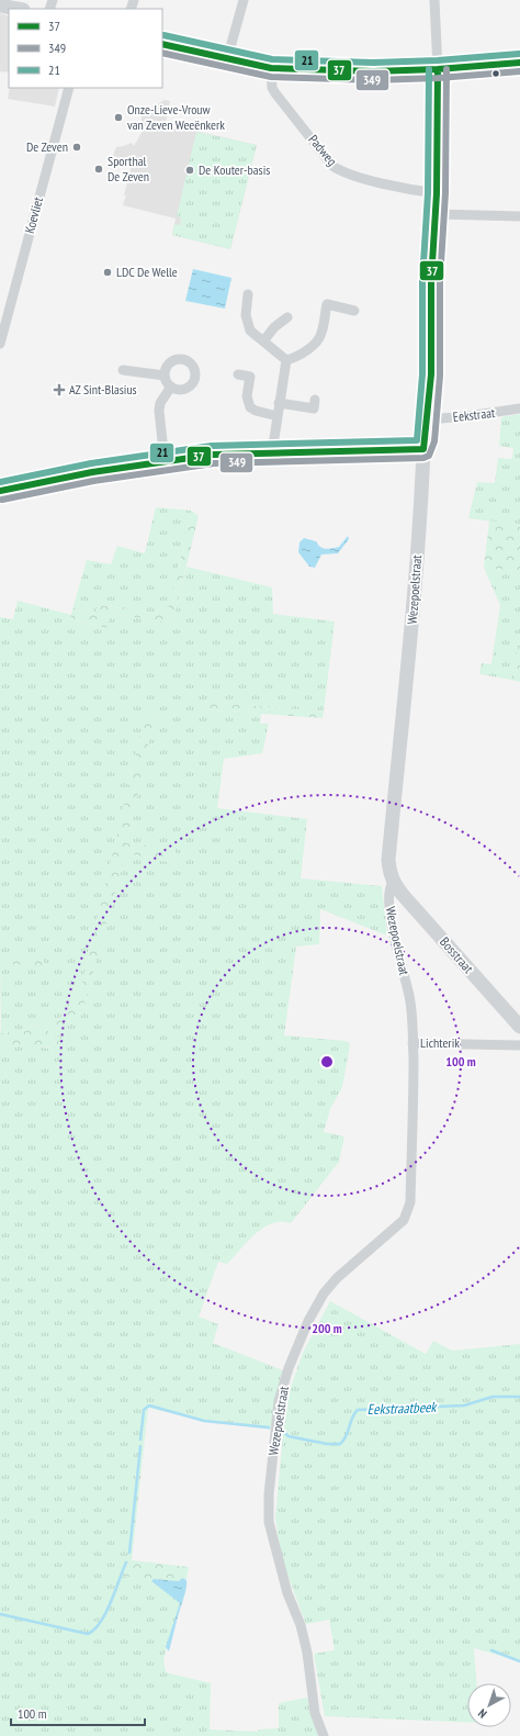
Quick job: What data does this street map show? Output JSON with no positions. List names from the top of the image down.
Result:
{
  "streets": {
    "street": [
      "Padweg",
      "Koevliet",
      "Eekstraat",
      "Wezepoelstraat",
      "Bosstraat",
      "Lichterik"
    ]
  },
  "crossings": [
    ["Padweg", "Wezepoelstraat"],
    ["Eekstraat", "Wezepoelstraat"],
    ["Wezepoelstraat", "Bosstraat"],
    ["Wezepoelstraat", "Lichterik"]
  ],
  "water": ["Eekstraatbeek"],
  "places": {
    "other": [
      "Onze-Lieve-Vrouw van Zeven Weeënkerk",
      "De Zeven",
      "Sporthal De Zeven",
      "De Kouter-basis",
      "LDC De Welle"
    ],
    "health": ["AZ Sint-Blasius"]
  },
  "lines": ["transit line 21", "transit line 37", "transit line 349"],
  "legend": ["37", "349", "21"],
  "scale_bar": "100 m",
  "north": "bottom left",
  "rings": ["100 m", "200 m"]
}
